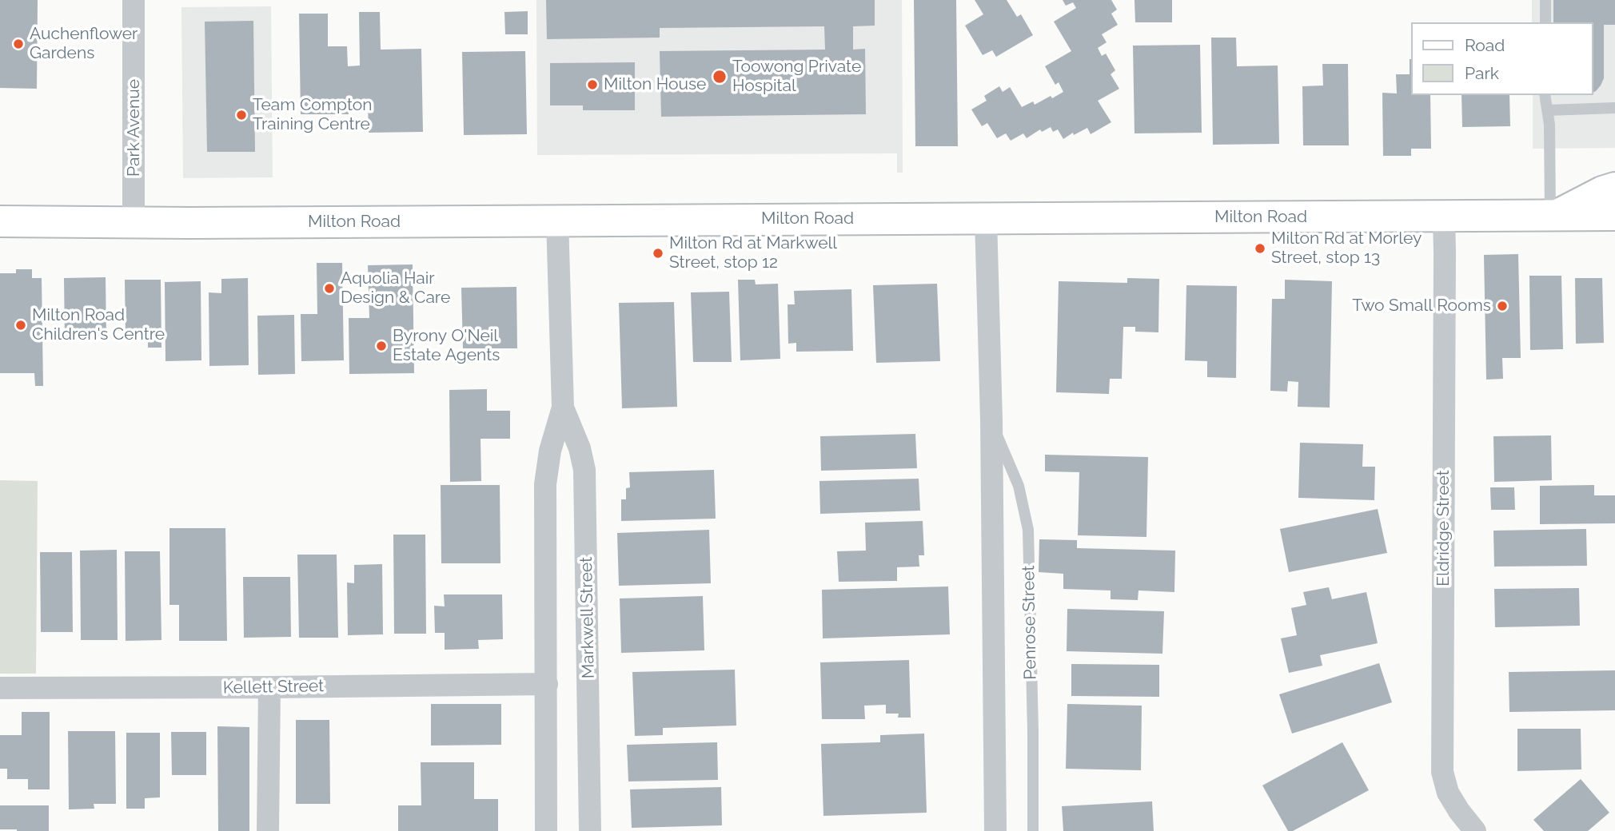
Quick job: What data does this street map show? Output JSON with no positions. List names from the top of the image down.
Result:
{
  "streets": {
    "main road": ["Milton Road"],
    "street": [
      "Park Avenue",
      "Eldridge Street",
      "Markwell Street",
      "Penrose Street",
      "Kellett Street"
    ]
  },
  "crossings": [
    ["Park Avenue", "Milton Road"],
    ["Milton Road", "Eldridge Street"],
    ["Milton Road", "Markwell Street"],
    ["Milton Road", "Penrose Street"],
    ["Markwell Street", "Kellett Street"]
  ],
  "places": [
    "Auchenflower Gardens",
    "Toowong Private Hospital",
    "Milton House",
    "Team Compton Training Centre",
    "Milton Rd at Morley Street, stop 13",
    "Milton Rd at Markwell Street, stop 12",
    "Aquolia Hair Design & Care",
    "Two Small Rooms",
    "Milton Road Children's Centre",
    "Byrony O'Neil Estate Agents"
  ],
  "legend": ["Road", "Park"]
}
